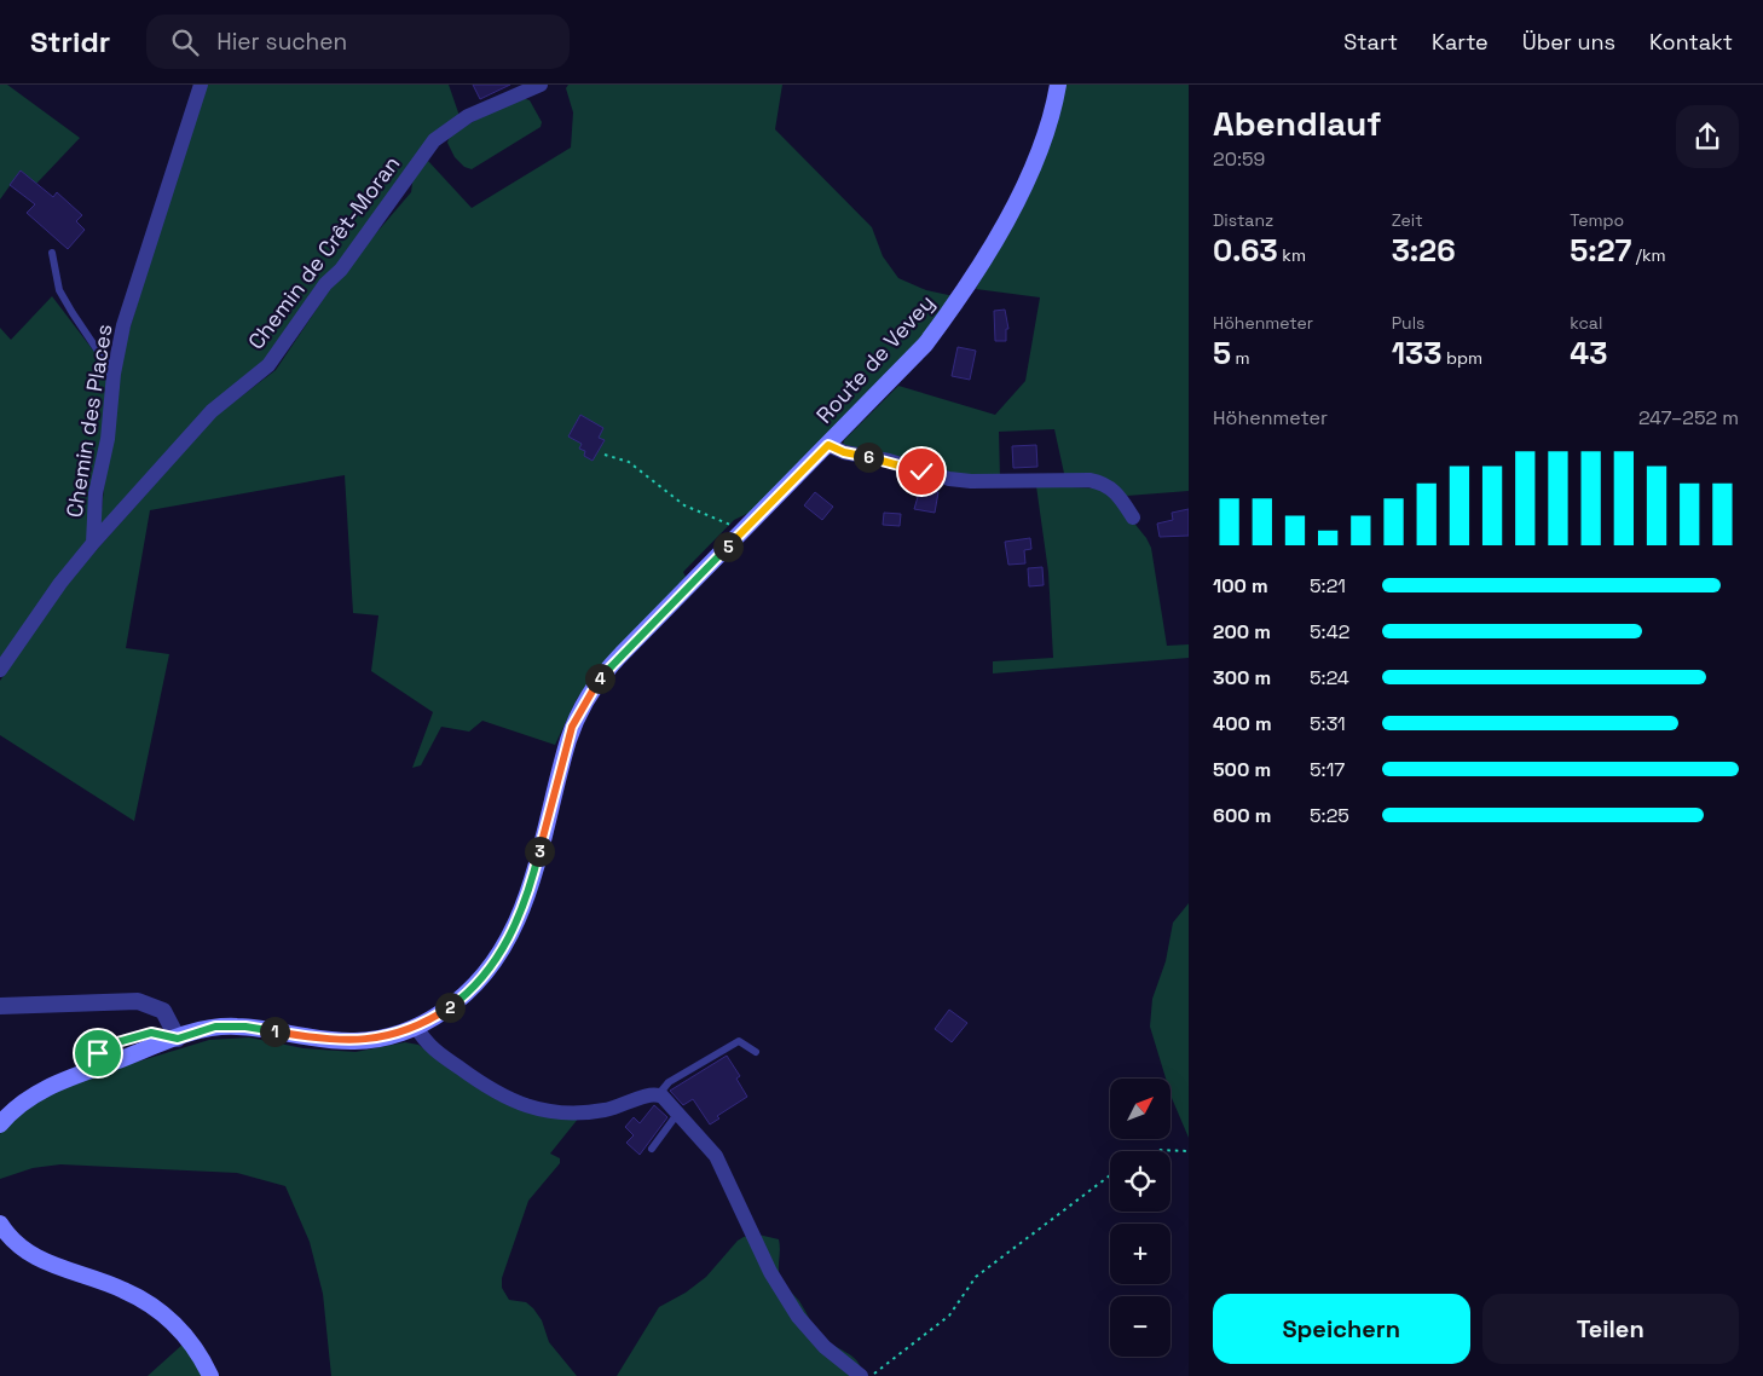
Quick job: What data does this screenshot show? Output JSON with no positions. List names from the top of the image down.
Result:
{
  "streets": {
    "main road": ["Route de Vevey"],
    "street": ["Chemin de Crêt-Moran", "Chemin des Places"]
  },
  "crossings": [
    ["Chemin de Crêt-Moran", "Chemin des Places"]
  ],
  "north": "top right",
  "page": {
    "header": "Stridr",
    "search": "Hier suchen",
    "nav": [
      "Start",
      "Karte",
      "Über uns",
      "Kontakt"
    ],
    "heading": ["Abendlauf", "20:59"],
    "stats": [
      ["Distanz", "0.63 km"],
      ["Zeit", "3:26"],
      ["Tempo", "5:27 /km"],
      ["Höhenmeter", "5 m"],
      ["Puls", "133 bpm"],
      ["kcal", "43"]
    ],
    "chart": ["Höhenmeter", "247–252 m"],
    "pins": [
      "6",
      "5",
      "4",
      "3",
      "2",
      "1"
    ],
    "list": [
      {
        "name": "100 m",
        "note": "5:21"
      },
      {
        "name": "200 m",
        "note": "5:42"
      },
      {
        "name": "300 m",
        "note": "5:24"
      },
      {
        "name": "400 m",
        "note": "5:31"
      },
      {
        "name": "500 m",
        "note": "5:17"
      },
      {
        "name": "600 m",
        "note": "5:25"
      }
    ],
    "map_buttons": ["+", "−"],
    "buttons": ["Speichern", "Teilen"]
  }
}
